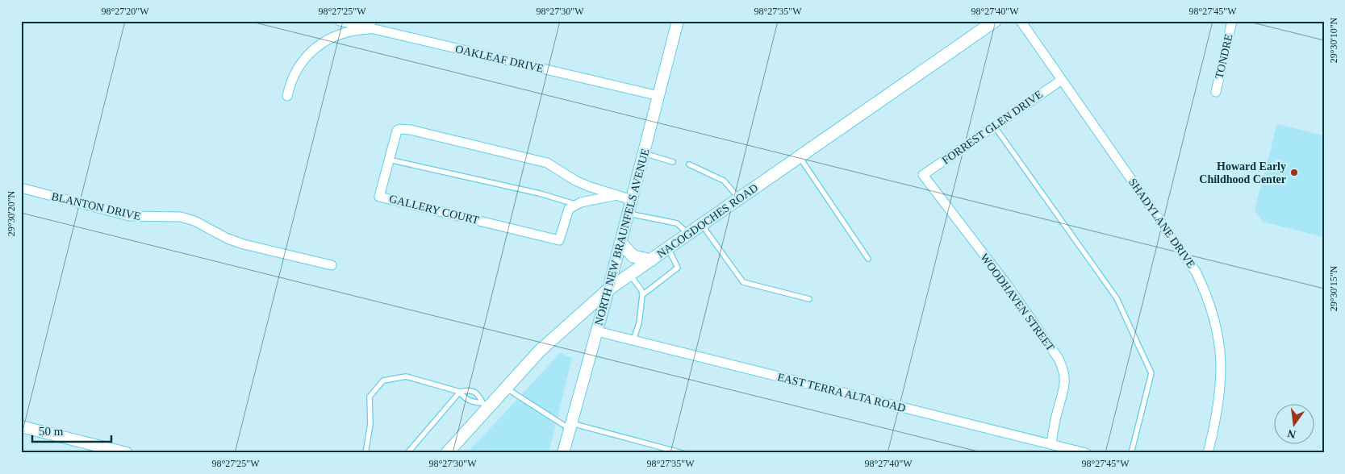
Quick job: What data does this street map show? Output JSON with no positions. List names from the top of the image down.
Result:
{
  "streets": {
    "main road": ["NACOGDOCHES ROAD"],
    "street": [
      "TONDRE",
      "OAKLEAF DRIVE",
      "FORREST GLEN DRIVE",
      "BLANTON DRIVE",
      "GALLERY COURT",
      "SHADYLANE DRIVE",
      "NORTH NEW BRAUNFELS AVENUE",
      "WOODHAVEN STREET",
      "EAST TERRA ALTA ROAD"
    ]
  },
  "crossings": [
    ["OAKLEAF DRIVE", "NORTH NEW BRAUNFELS AVENUE"],
    ["FORREST GLEN DRIVE", "SHADYLANE DRIVE"],
    ["FORREST GLEN DRIVE", "WOODHAVEN STREET"],
    ["GALLERY COURT", "NORTH NEW BRAUNFELS AVENUE"],
    ["NACOGDOCHES ROAD", "NORTH NEW BRAUNFELS AVENUE"],
    ["NORTH NEW BRAUNFELS AVENUE", "EAST TERRA ALTA ROAD"],
    ["WOODHAVEN STREET", "EAST TERRA ALTA ROAD"]
  ],
  "places": ["Howard Early Childhood Center"],
  "scale_bar": "50 m",
  "north": "bottom",
  "coordinates": [
    "98°27'20\"W",
    "98°27'25\"W",
    "98°27'30\"W",
    "98°27'35\"W",
    "98°27'40\"W",
    "98°27'45\"W",
    "29°30'10\"N",
    "29°30'20\"N",
    "29°30'15\"N"
  ]
}
